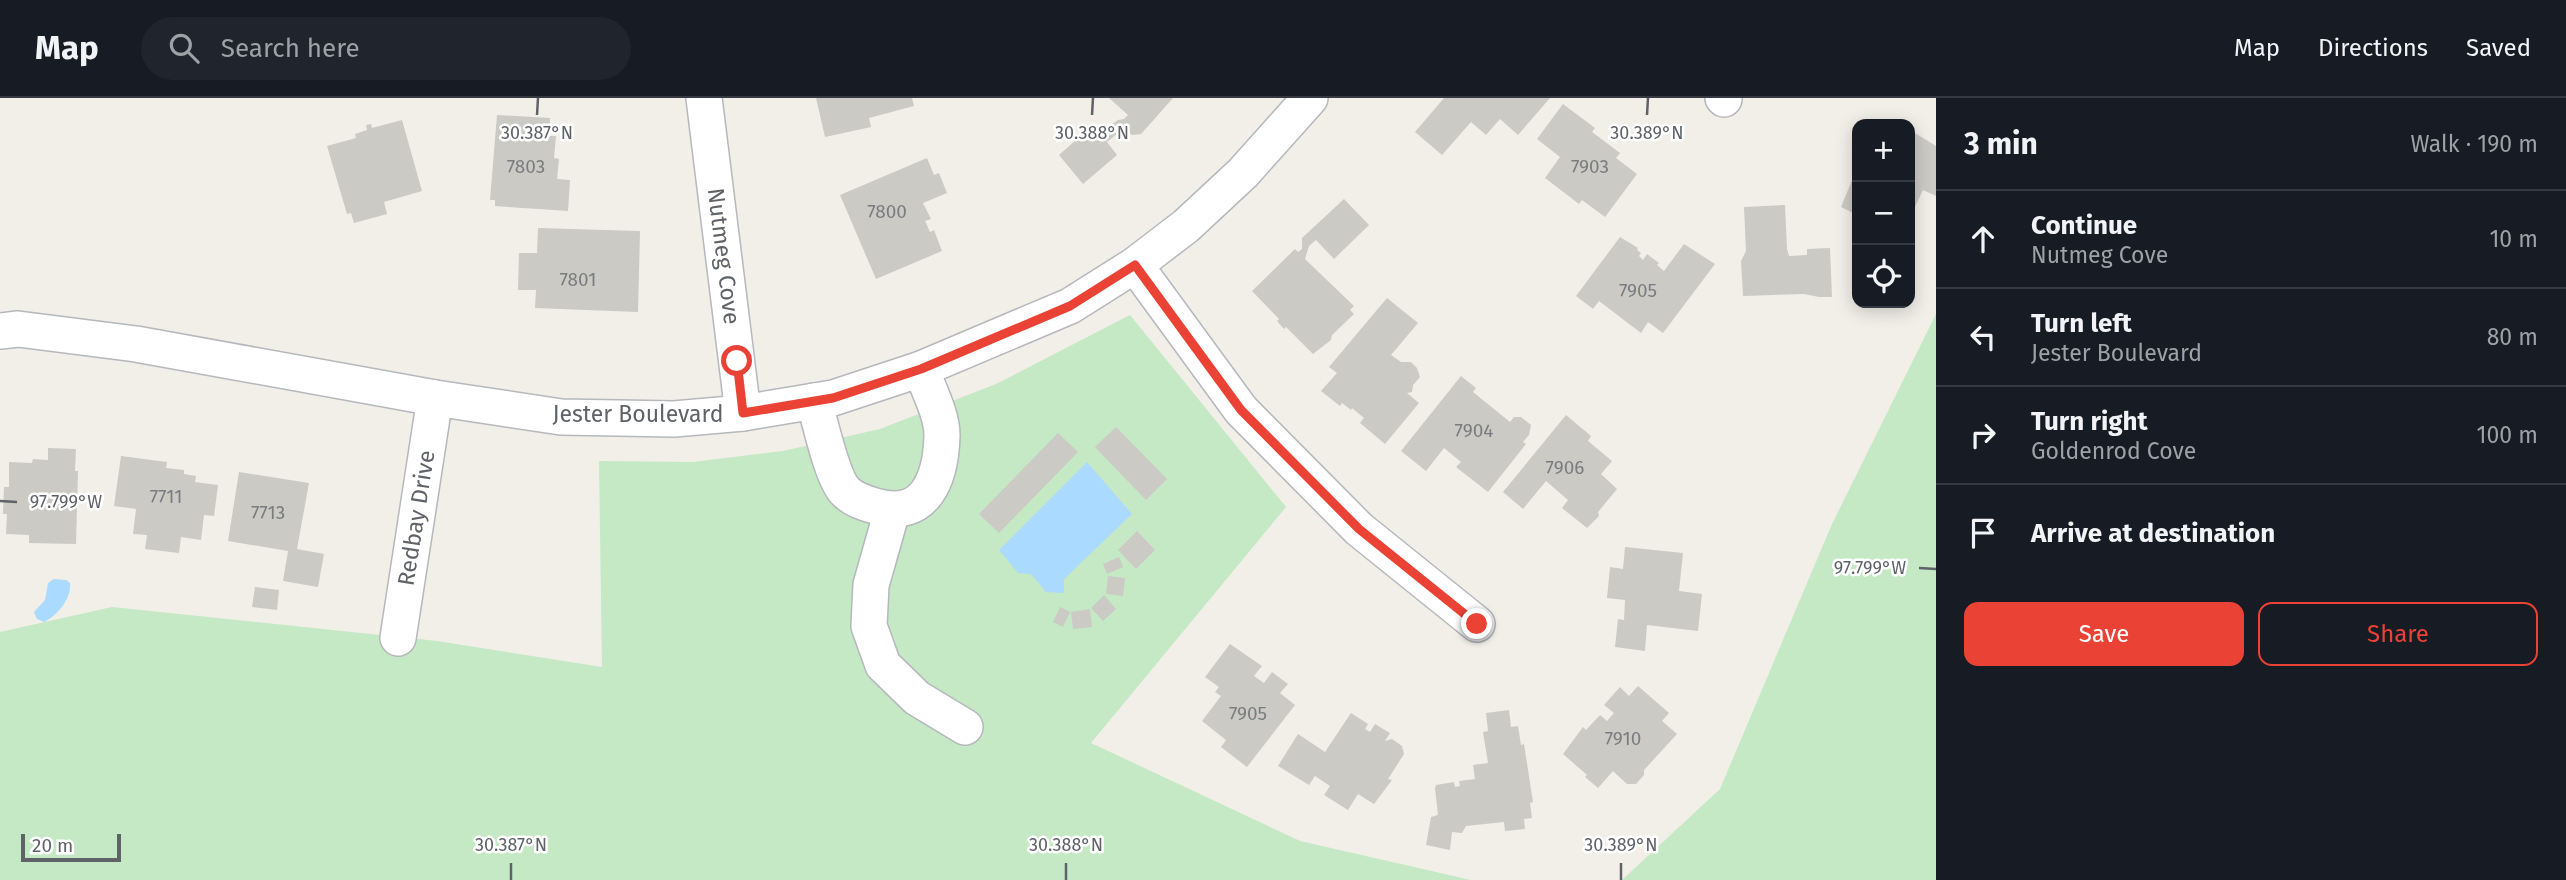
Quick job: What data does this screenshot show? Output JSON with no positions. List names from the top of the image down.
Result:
{
  "streets": {
    "street": ["Nutmeg Cove", "Jester Boulevard", "Redbay Drive"]
  },
  "crossings": [
    ["Nutmeg Cove", "Jester Boulevard"],
    ["Jester Boulevard", "Redbay Drive"]
  ],
  "house_numbers": [
    "7803",
    "7903",
    "7800",
    "7801",
    "7905",
    "7904",
    "7906",
    "7711",
    "7713",
    "7905",
    "7910"
  ],
  "scale_bar": "20 m",
  "page": {
    "header": "Map",
    "search": "Search here",
    "nav": ["Map", "Directions", "Saved"],
    "heading": ["3 min", "Walk · 190 m"],
    "map_buttons": ["+", "−"],
    "list": [
      ["Continue", "Nutmeg Cove", "10 m"],
      ["Turn left", "Jester Boulevard", "80 m"],
      ["Turn right", "Goldenrod Cove", "100 m"],
      "Arrive at destination"
    ],
    "buttons": ["Save", "Share"],
    "scale": "20 m"
  },
  "coordinates": [
    "30.387°N",
    "30.388°N",
    "30.389°N",
    "97.799°W"
  ]
}
